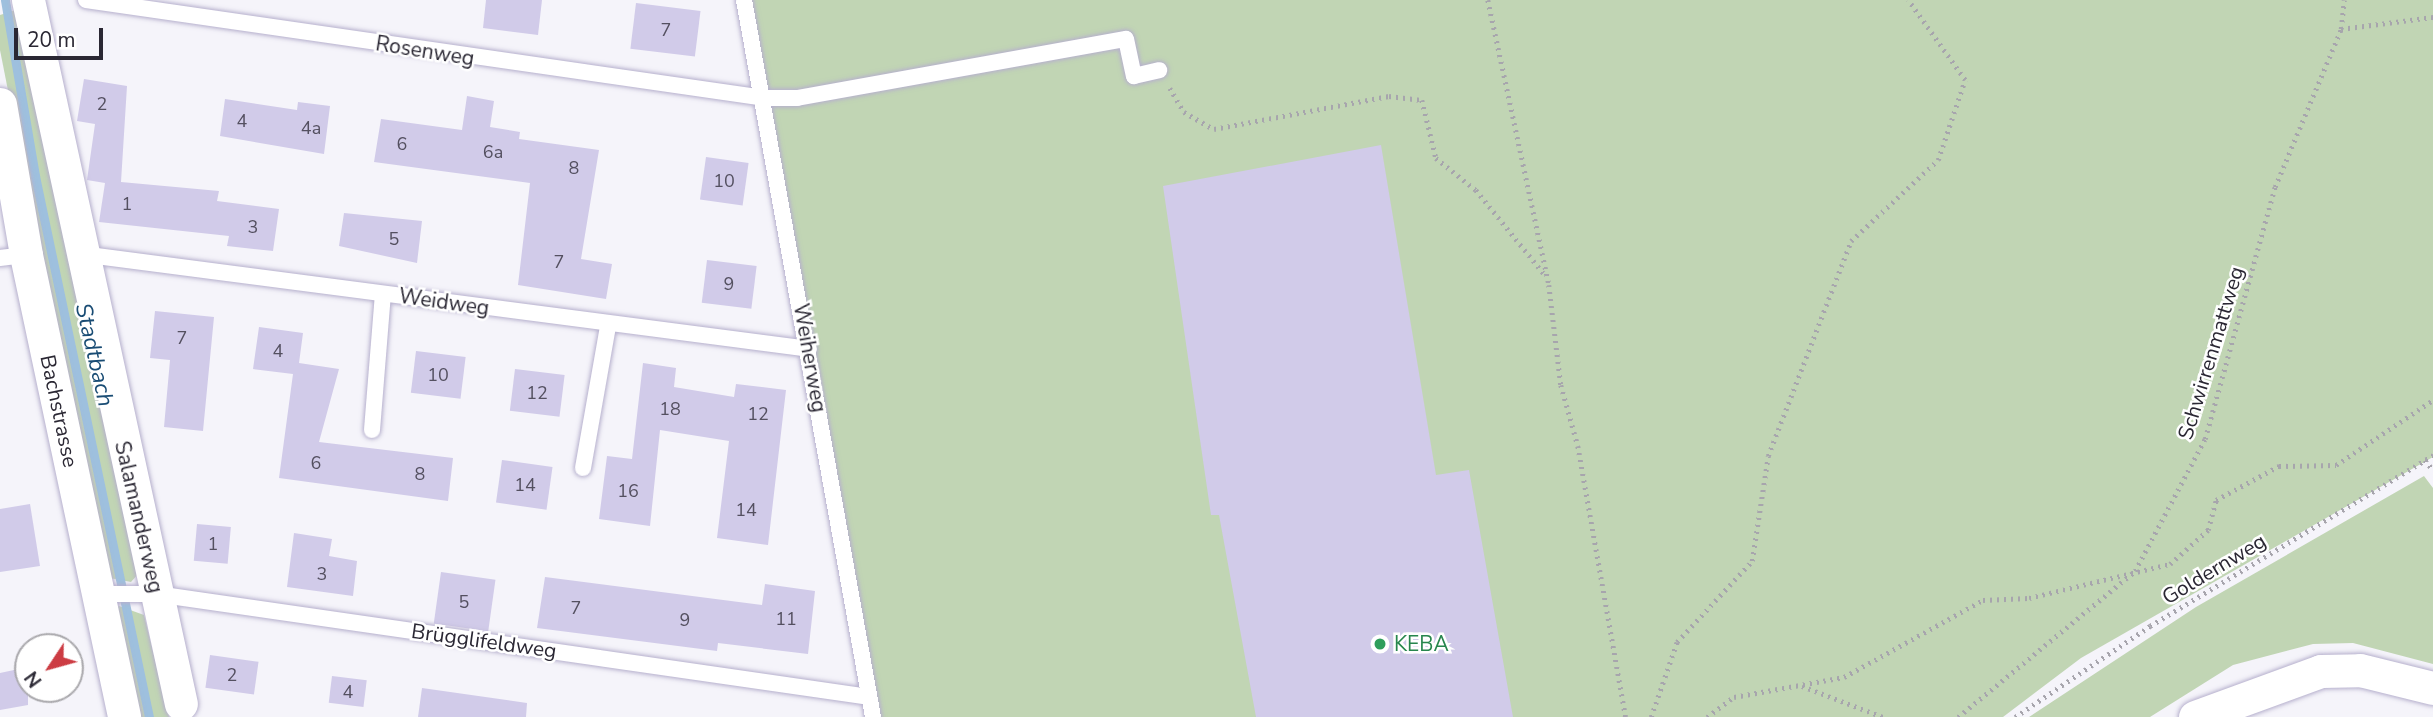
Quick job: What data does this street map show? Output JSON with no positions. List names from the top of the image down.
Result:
{
  "streets": {
    "street": ["Bachstrasse", "Salamanderweg"],
    "lane": [
      "Rosenweg",
      "Weidweg",
      "Weiherweg",
      "Brügglifeldweg"
    ],
    "path": ["Schwirrenmattweg", "Goldernweg"]
  },
  "crossings": [
    ["Rosenweg", "Weiherweg"],
    ["Weidweg", "Weiherweg"],
    ["Weidweg", "Salamanderweg"],
    ["Weiherweg", "Brügglifeldweg"],
    ["Bachstrasse", "Brügglifeldweg"],
    ["Salamanderweg", "Brügglifeldweg"]
  ],
  "water": ["Stadtbach"],
  "places": ["KEBA"],
  "house_numbers": [
    "7",
    "2",
    "4",
    "4a",
    "6",
    "6a",
    "8",
    "10",
    "1",
    "3",
    "5",
    "7",
    "9",
    "7",
    "4",
    "10",
    "12",
    "18",
    "12",
    "6",
    "8",
    "14",
    "16",
    "14",
    "1",
    "3",
    "5",
    "7",
    "11",
    "9",
    "2",
    "4"
  ],
  "scale_bar": "20 m",
  "north": "bottom left"
}
